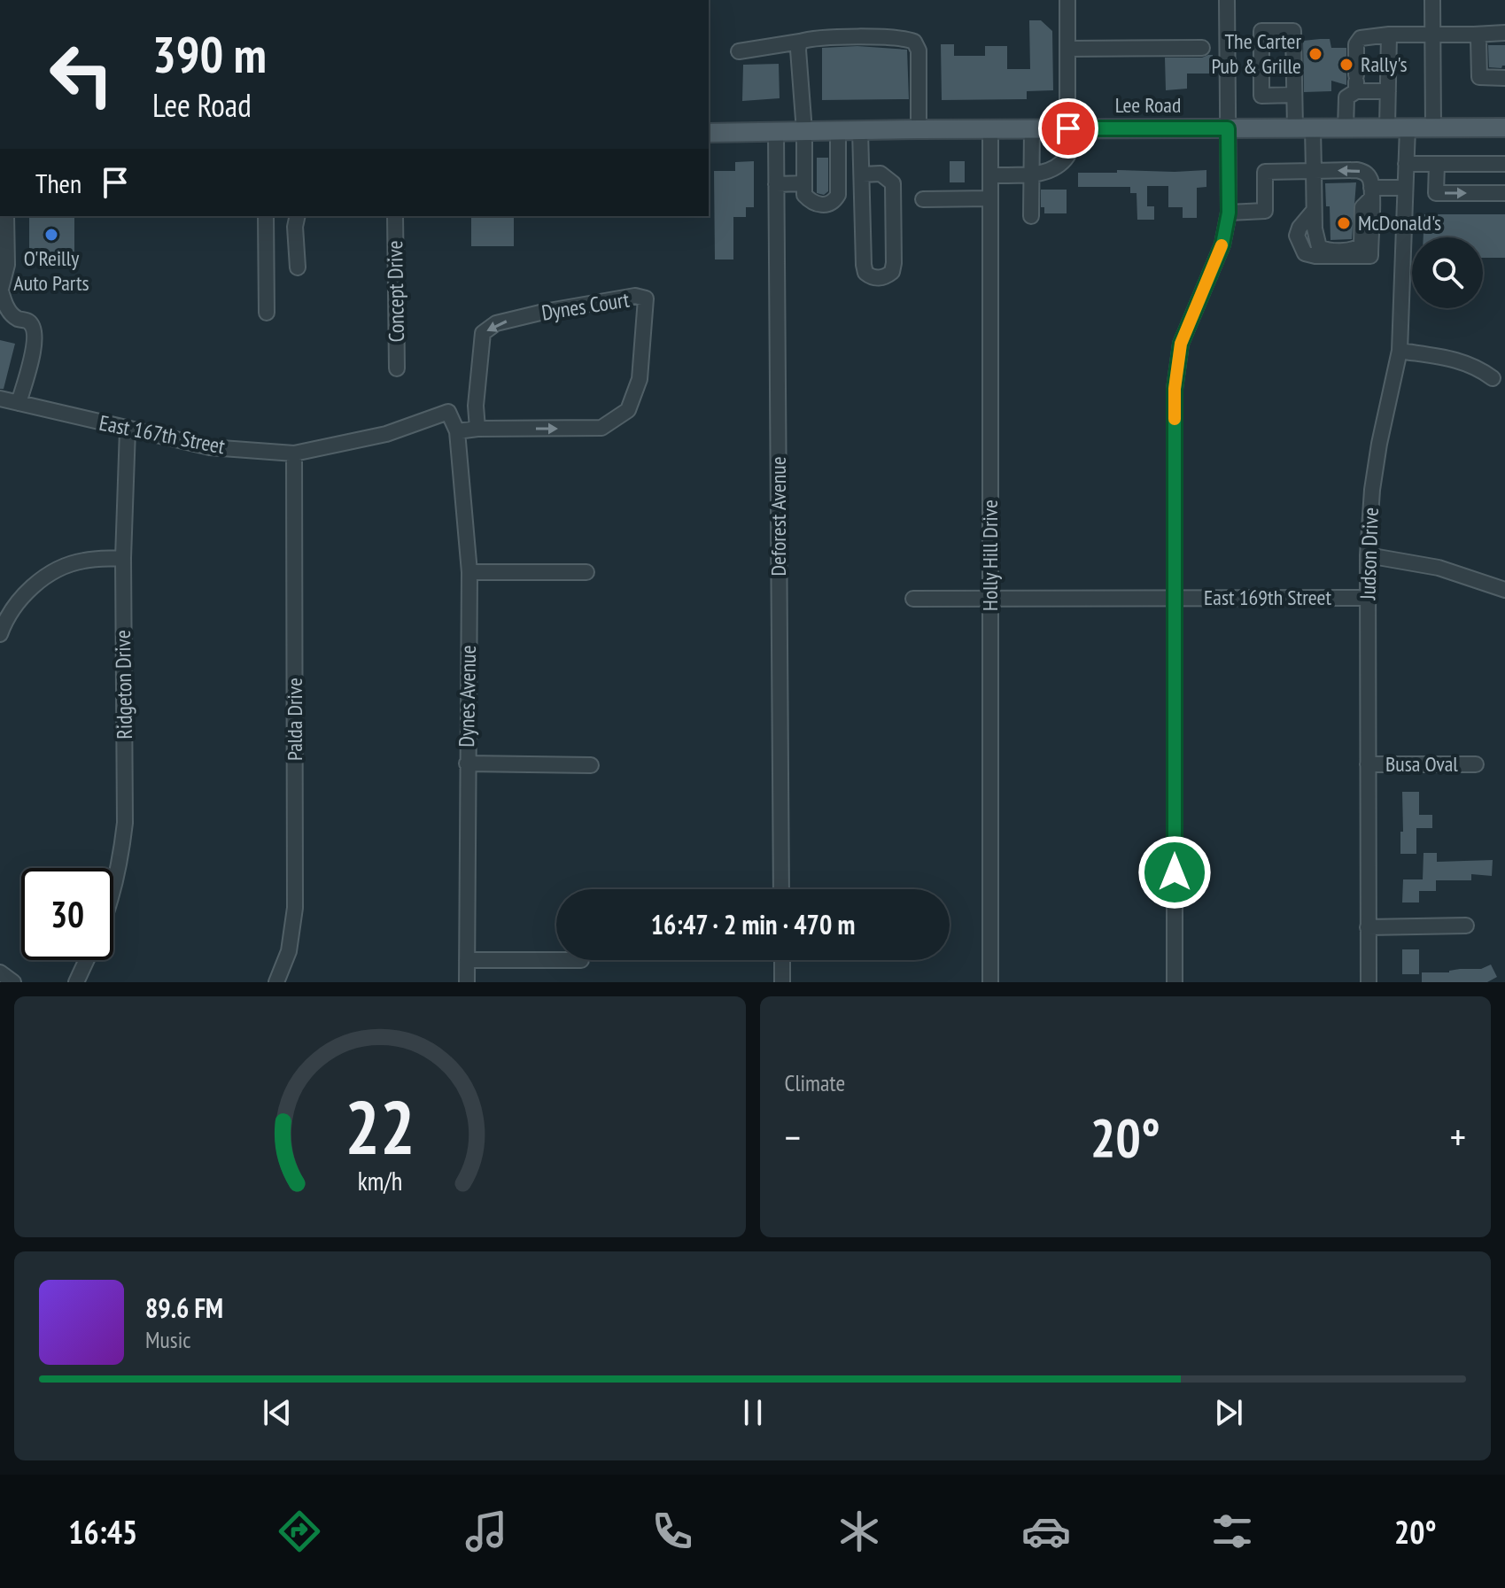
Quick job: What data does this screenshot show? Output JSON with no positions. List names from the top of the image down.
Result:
{
  "streets": {
    "main road": ["Lee Road"],
    "street": [
      "Concept Drive",
      "Dynes Court",
      "East 167th Street",
      "Deforest Avenue",
      "Judson Drive",
      "Holly Hill Drive",
      "East 169th Street",
      "Ridgeton Drive",
      "Dynes Avenue",
      "Palda Drive",
      "Busa Oval"
    ]
  },
  "crossings": [
    ["Lee Road", "Deforest Avenue"],
    ["Lee Road", "Judson Drive"],
    ["Lee Road", "Holly Hill Drive"],
    ["Dynes Court", "Dynes Avenue"],
    ["East 167th Street", "Ridgeton Drive"],
    ["East 167th Street", "Dynes Avenue"],
    ["East 167th Street", "Palda Drive"],
    ["Judson Drive", "East 169th Street"],
    ["Judson Drive", "Busa Oval"],
    ["Holly Hill Drive", "East 169th Street"]
  ],
  "places": [
    "The Carter Pub & Grille",
    "Rally's",
    "McDonald's",
    "O'Reilly Auto Parts"
  ],
  "page": {
    "turn": ["390 m", "Lee Road"],
    "then": "Then",
    "limit": "30",
    "trip": "16:47 · 2 min · 470 m",
    "tile": "Climate",
    "heat": ["−", "20°", "+"],
    "song": ["89.6 FM", "Music"],
    "tabs": ["16:45", "20°"],
    "gauge": ["22", "km/h"]
  }
}
